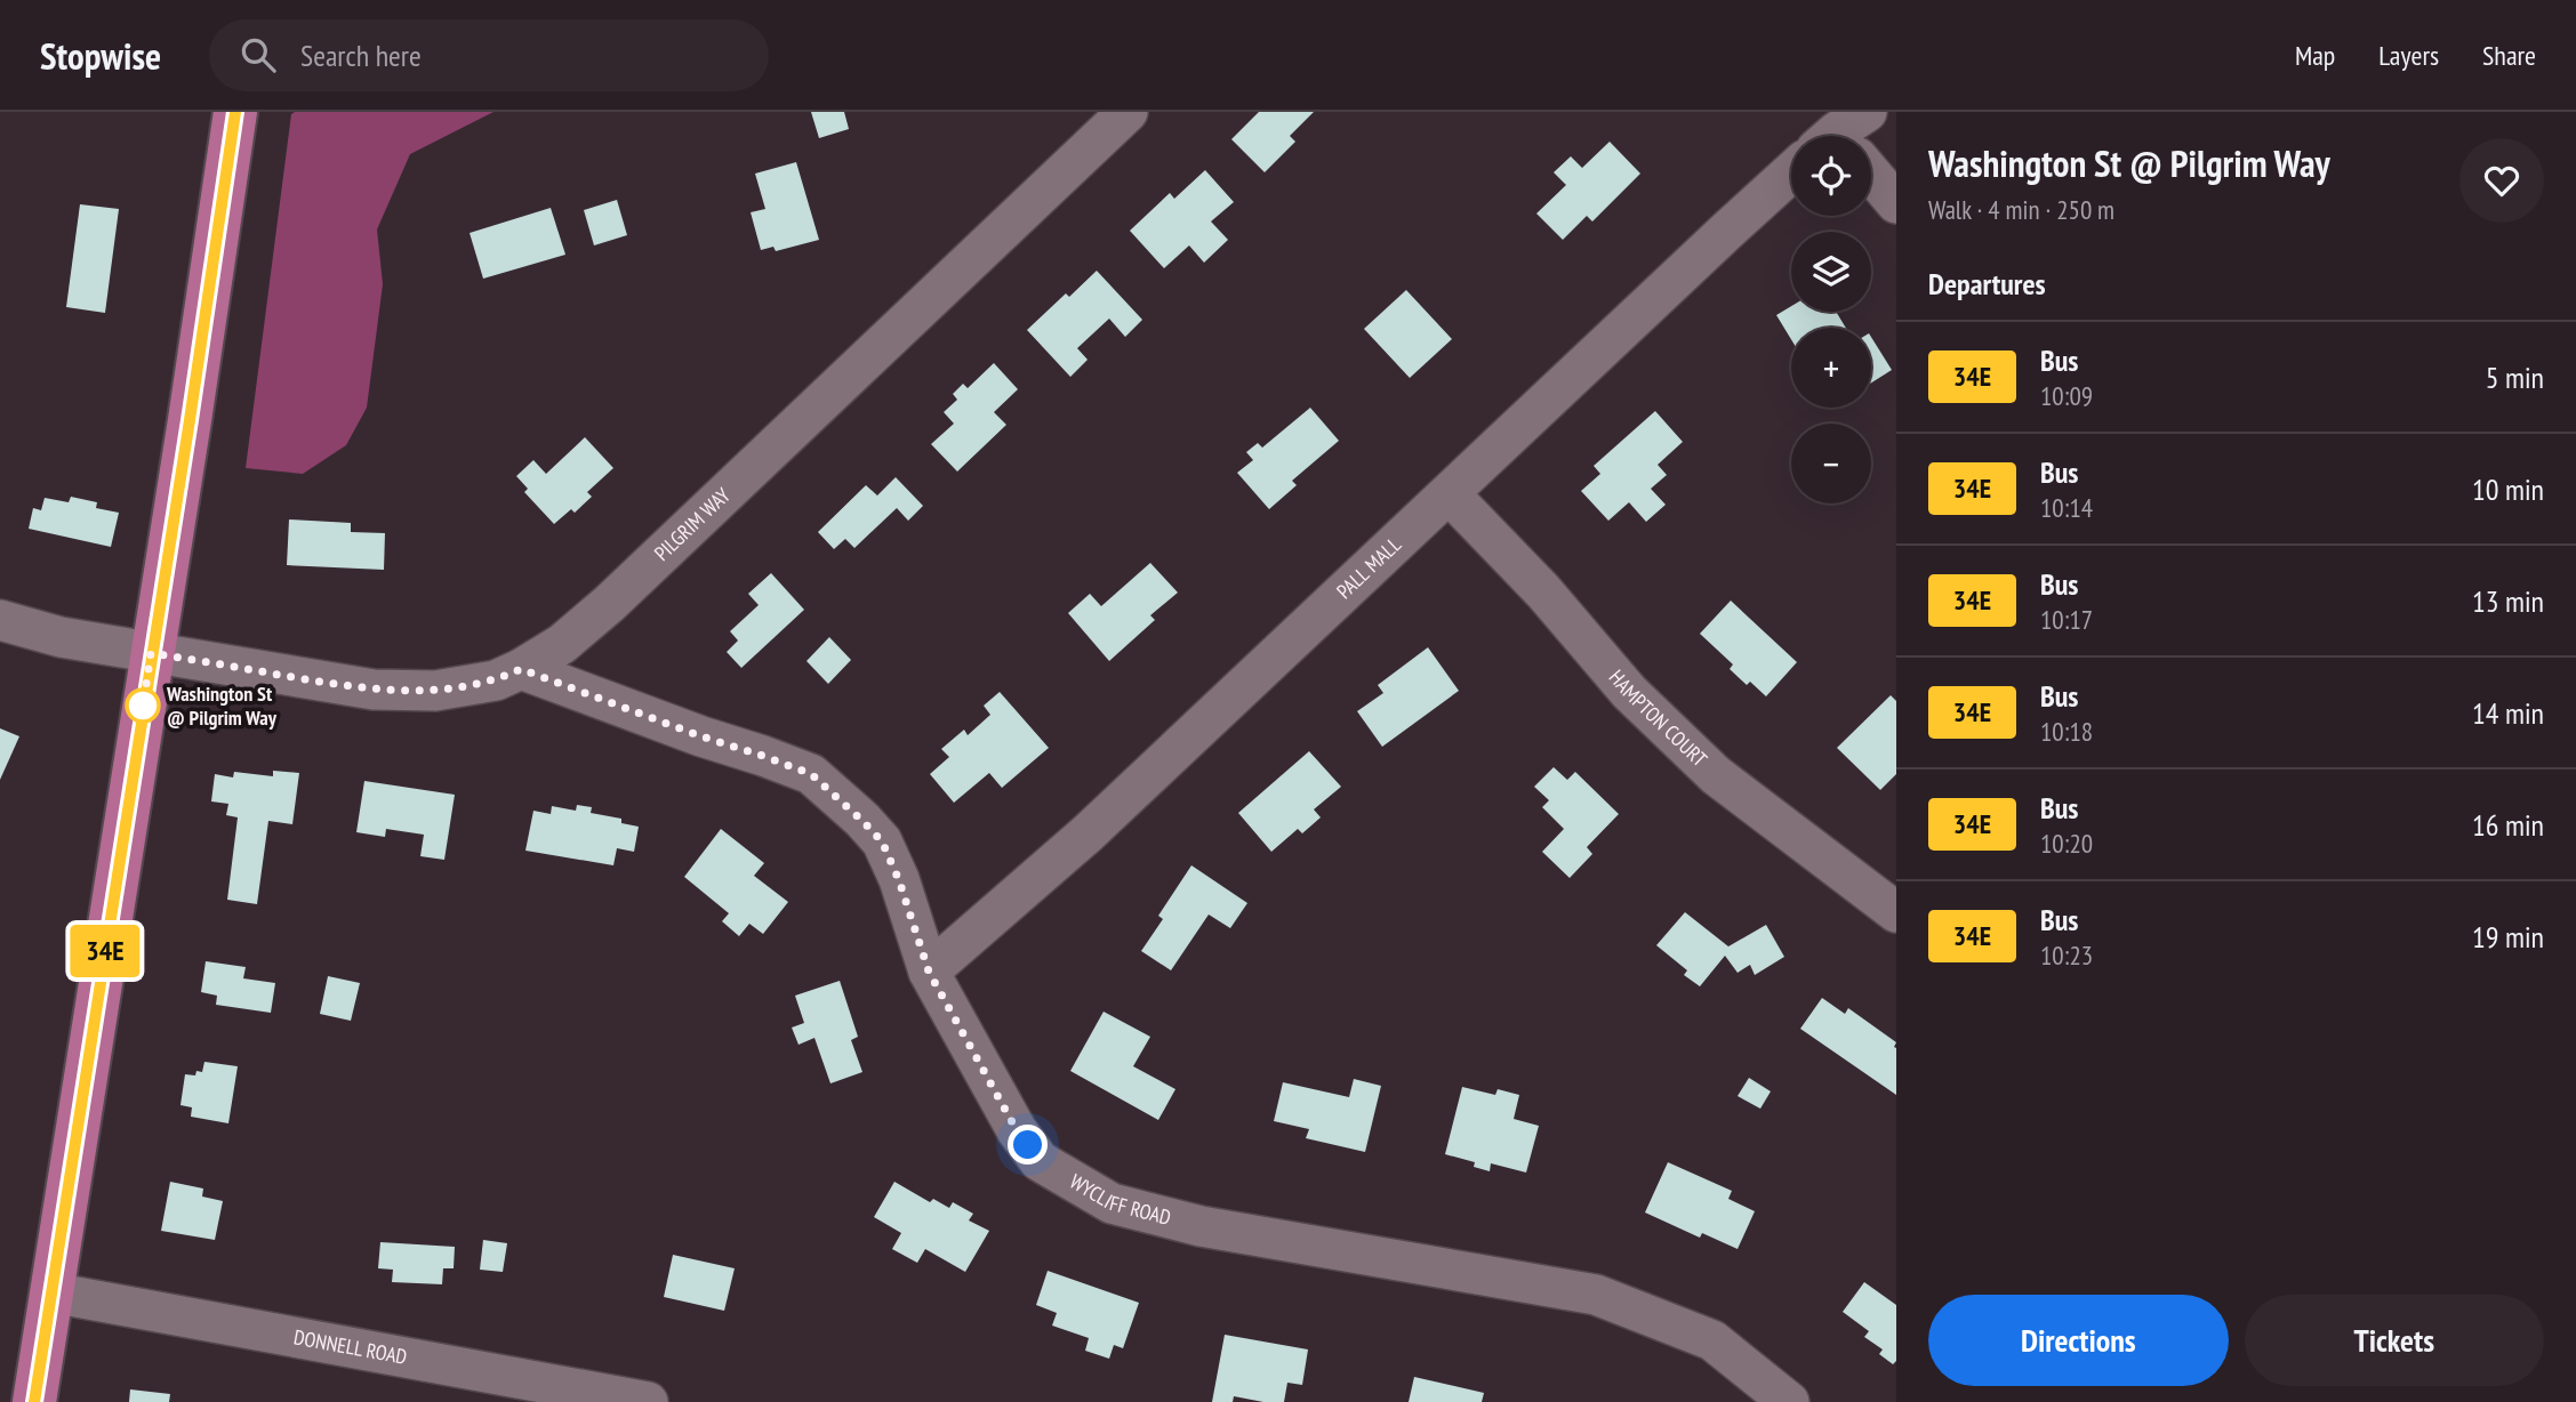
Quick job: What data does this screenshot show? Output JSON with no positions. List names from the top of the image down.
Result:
{
  "streets": {
    "street": [
      "PILGRIM WAY",
      "PALL MALL",
      "HAMPTON COURT",
      "WYCLIFF ROAD",
      "DONNELL ROAD"
    ]
  },
  "crossings": [
    ["PILGRIM WAY", "WYCLIFF ROAD"],
    ["PALL MALL", "HAMPTON COURT"],
    ["PALL MALL", "WYCLIFF ROAD"]
  ],
  "places": ["Washington St @ Pilgrim Way"],
  "lines": ["bus line 34E"],
  "page": {
    "header": "Stopwise",
    "search": "Search here",
    "nav": ["Map", "Layers", "Share"],
    "on_map": "34E",
    "heading": [
      ["Washington St @ Pilgrim Way", "Walk · 4 min · 250 m"],
      "Departures"
    ],
    "map_buttons": ["+", "−"],
    "list": [
      {
        "mark": "34E",
        "name": "Bus",
        "note": "10:09",
        "value": "5 min"
      },
      {
        "mark": "34E",
        "name": "Bus",
        "note": "10:14",
        "value": "10 min"
      },
      {
        "mark": "34E",
        "name": "Bus",
        "note": "10:17",
        "value": "13 min"
      },
      {
        "mark": "34E",
        "name": "Bus",
        "note": "10:18",
        "value": "14 min"
      },
      {
        "mark": "34E",
        "name": "Bus",
        "note": "10:20",
        "value": "16 min"
      },
      {
        "mark": "34E",
        "name": "Bus",
        "note": "10:23",
        "value": "19 min"
      }
    ],
    "buttons": ["Directions", "Tickets"]
  }
}
